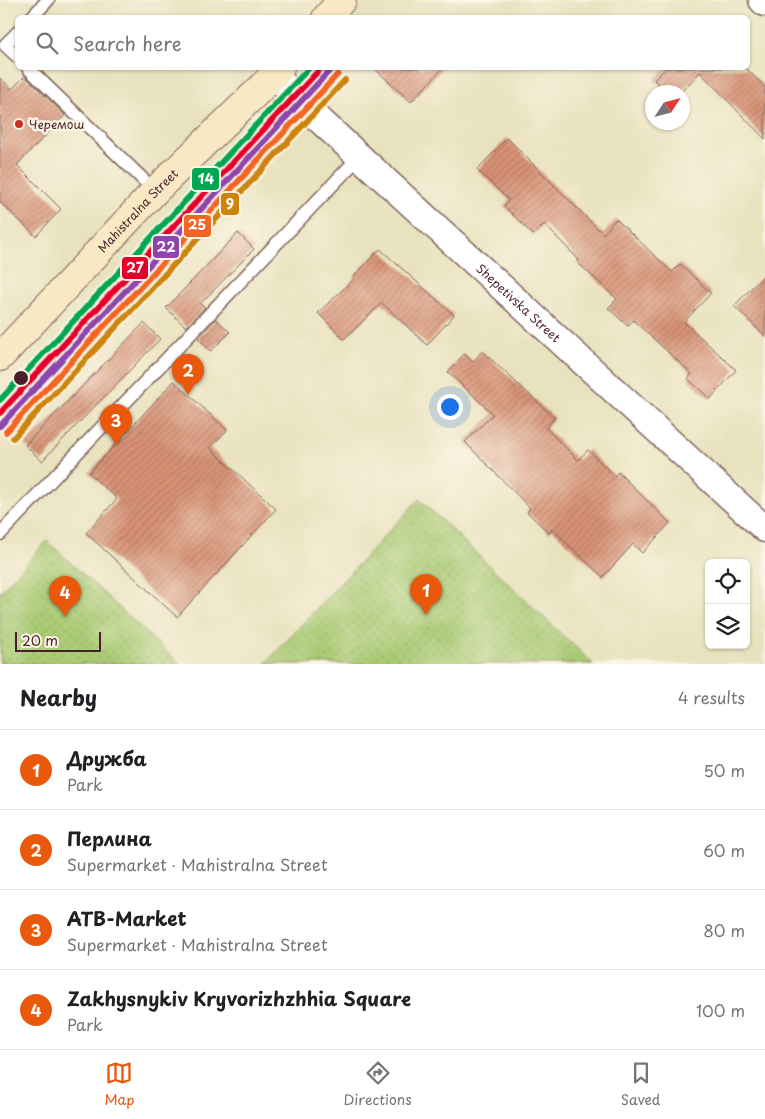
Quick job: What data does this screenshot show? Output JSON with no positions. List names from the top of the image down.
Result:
{
  "streets": {
    "main road": ["Mahistralna Street"],
    "street": ["Shepetivska Street"]
  },
  "crossings": [
    ["Mahistralna Street", "Shepetivska Street"]
  ],
  "places": ["Черемош"],
  "lines": [
    "transit line 22",
    "transit line 27",
    "transit line 14",
    "transit line 25",
    "transit line 9"
  ],
  "scale_bar": "20 m",
  "north": "top right",
  "page": {
    "search": "Search here",
    "pins": [
      "2",
      "3",
      "1",
      "4"
    ],
    "scale": "20 m",
    "heading": ["Nearby", "4 results"],
    "list": [
      {
        "mark": "1",
        "name": "Дружба",
        "note": "Park",
        "value": "50 m"
      },
      {
        "mark": "2",
        "name": "Перлина",
        "note": "Supermarket · Mahistralna Street",
        "value": "60 m"
      },
      {
        "mark": "3",
        "name": "ATB-Market",
        "note": "Supermarket · Mahistralna Street",
        "value": "80 m"
      },
      {
        "mark": "4",
        "name": "Zakhysnykiv Kryvorizhzhhia Square",
        "note": "Park",
        "value": "100 m"
      }
    ],
    "nav": ["Map", "Directions", "Saved"]
  }
}
